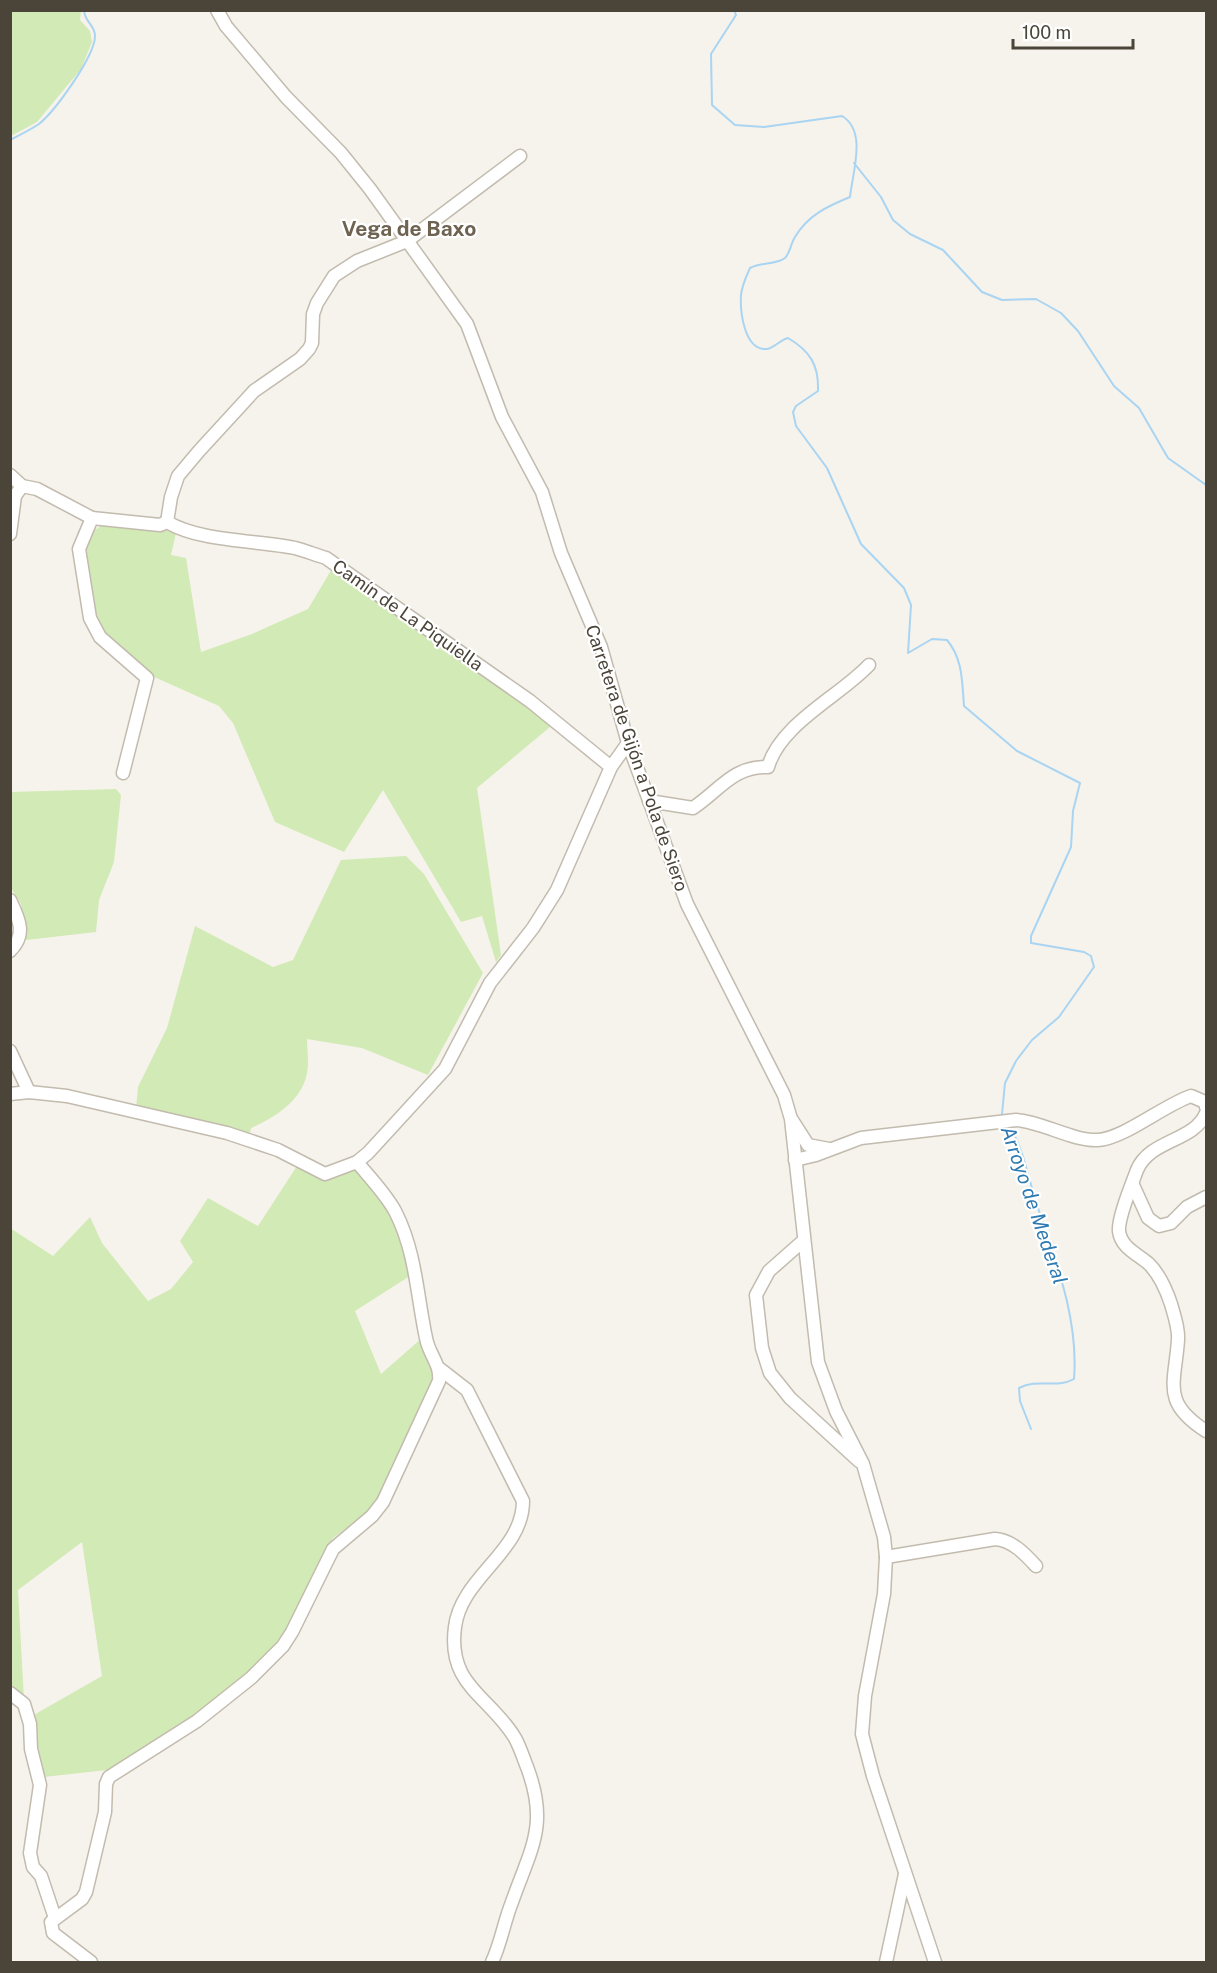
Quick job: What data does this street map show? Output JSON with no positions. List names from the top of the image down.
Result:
{
  "streets": {
    "street": ["Camín de La Piquiella", "Carretera de Gijón a Pola de Siero"]
  },
  "districts": ["Vega de Baxo"],
  "water": ["Arroyo de Mederal"],
  "scale_bar": "100 m"
}
